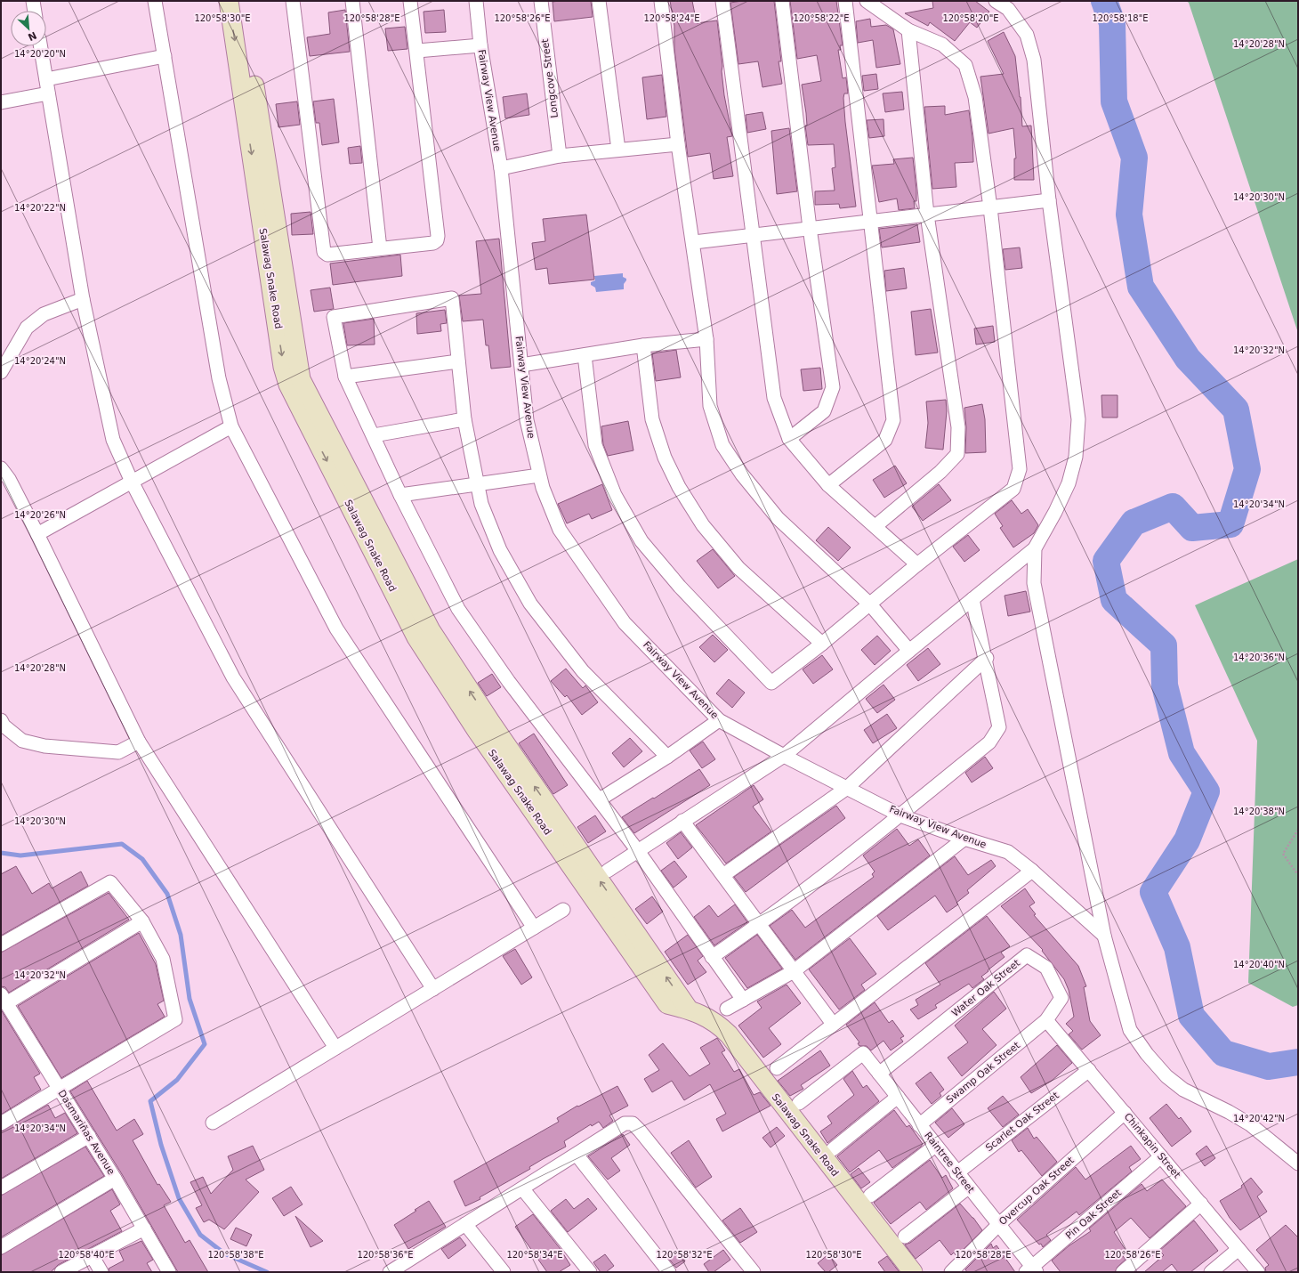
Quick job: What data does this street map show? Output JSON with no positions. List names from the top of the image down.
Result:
{
  "streets": {
    "main road": ["Salawag Snake Road"],
    "street": [
      "Longcove Street",
      "Fairway View Avenue",
      "Water Oak Street",
      "Swamp Oak Street",
      "Scarlet Oak Street",
      "Dasmariñas Avenue",
      "Chinkapin Street",
      "Raintree Street",
      "Overcup Oak Street",
      "Pin Oak Street"
    ]
  },
  "crossings": [
    ["Water Oak Street", "Swamp Oak Street"],
    ["Water Oak Street", "Chinkapin Street"],
    ["Water Oak Street", "Raintree Street"],
    ["Swamp Oak Street", "Chinkapin Street"],
    ["Swamp Oak Street", "Raintree Street"],
    ["Scarlet Oak Street", "Chinkapin Street"],
    ["Scarlet Oak Street", "Raintree Street"],
    ["Chinkapin Street", "Overcup Oak Street"],
    ["Chinkapin Street", "Pin Oak Street"],
    ["Raintree Street", "Overcup Oak Street"],
    ["Raintree Street", "Pin Oak Street"]
  ],
  "north": "bottom right",
  "coordinates": [
    "120°58'30\"E",
    "120°58'28\"E",
    "120°58'26\"E",
    "120°58'24\"E",
    "120°58'22\"E",
    "120°58'20\"E",
    "120°58'18\"E",
    "14°20'28\"N",
    "14°20'20\"N",
    "14°20'30\"N",
    "14°20'22\"N",
    "14°20'32\"N",
    "14°20'24\"N",
    "14°20'34\"N",
    "14°20'26\"N",
    "14°20'36\"N",
    "14°20'38\"N",
    "14°20'40\"N",
    "14°20'42\"N",
    "120°58'40\"E",
    "120°58'38\"E",
    "120°58'36\"E",
    "120°58'34\"E",
    "120°58'32\"E"
  ]
}
